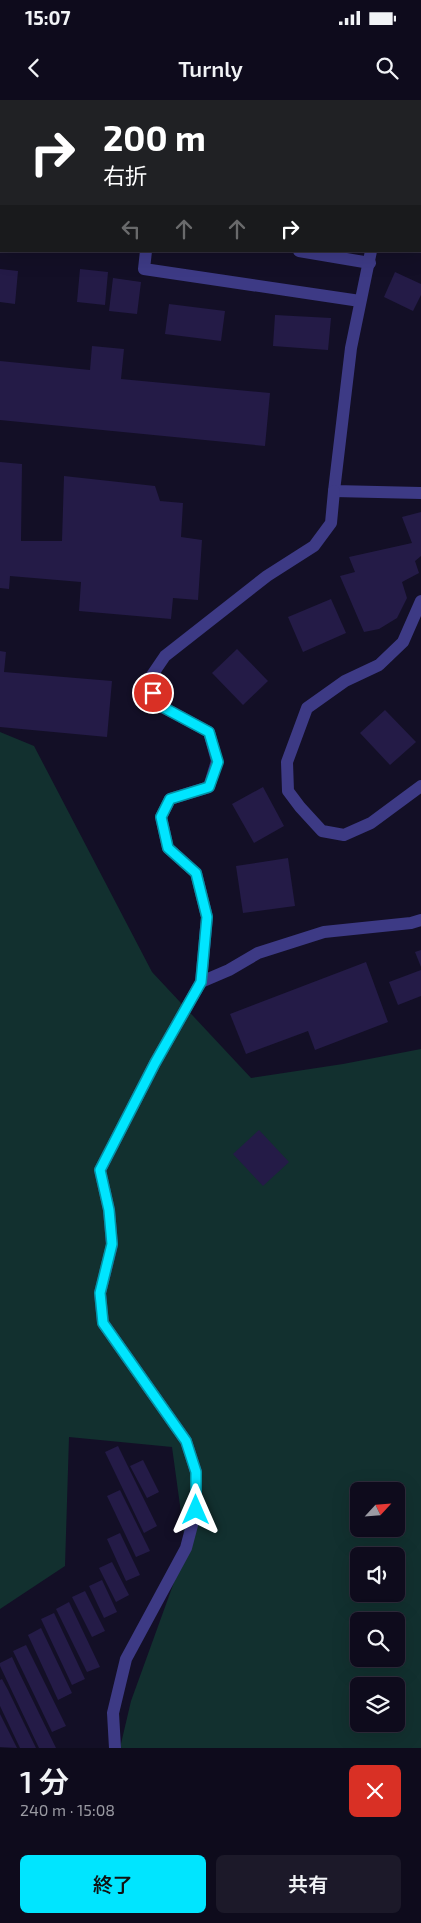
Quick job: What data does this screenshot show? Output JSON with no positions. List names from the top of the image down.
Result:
{
  "north": "top right",
  "page": {
    "status": "15:07",
    "header": "Turnly",
    "turn": ["200 m", "右折"],
    "heading": ["1 分", "240 m · 15:08"],
    "buttons": ["終了", "共有"]
  }
}
